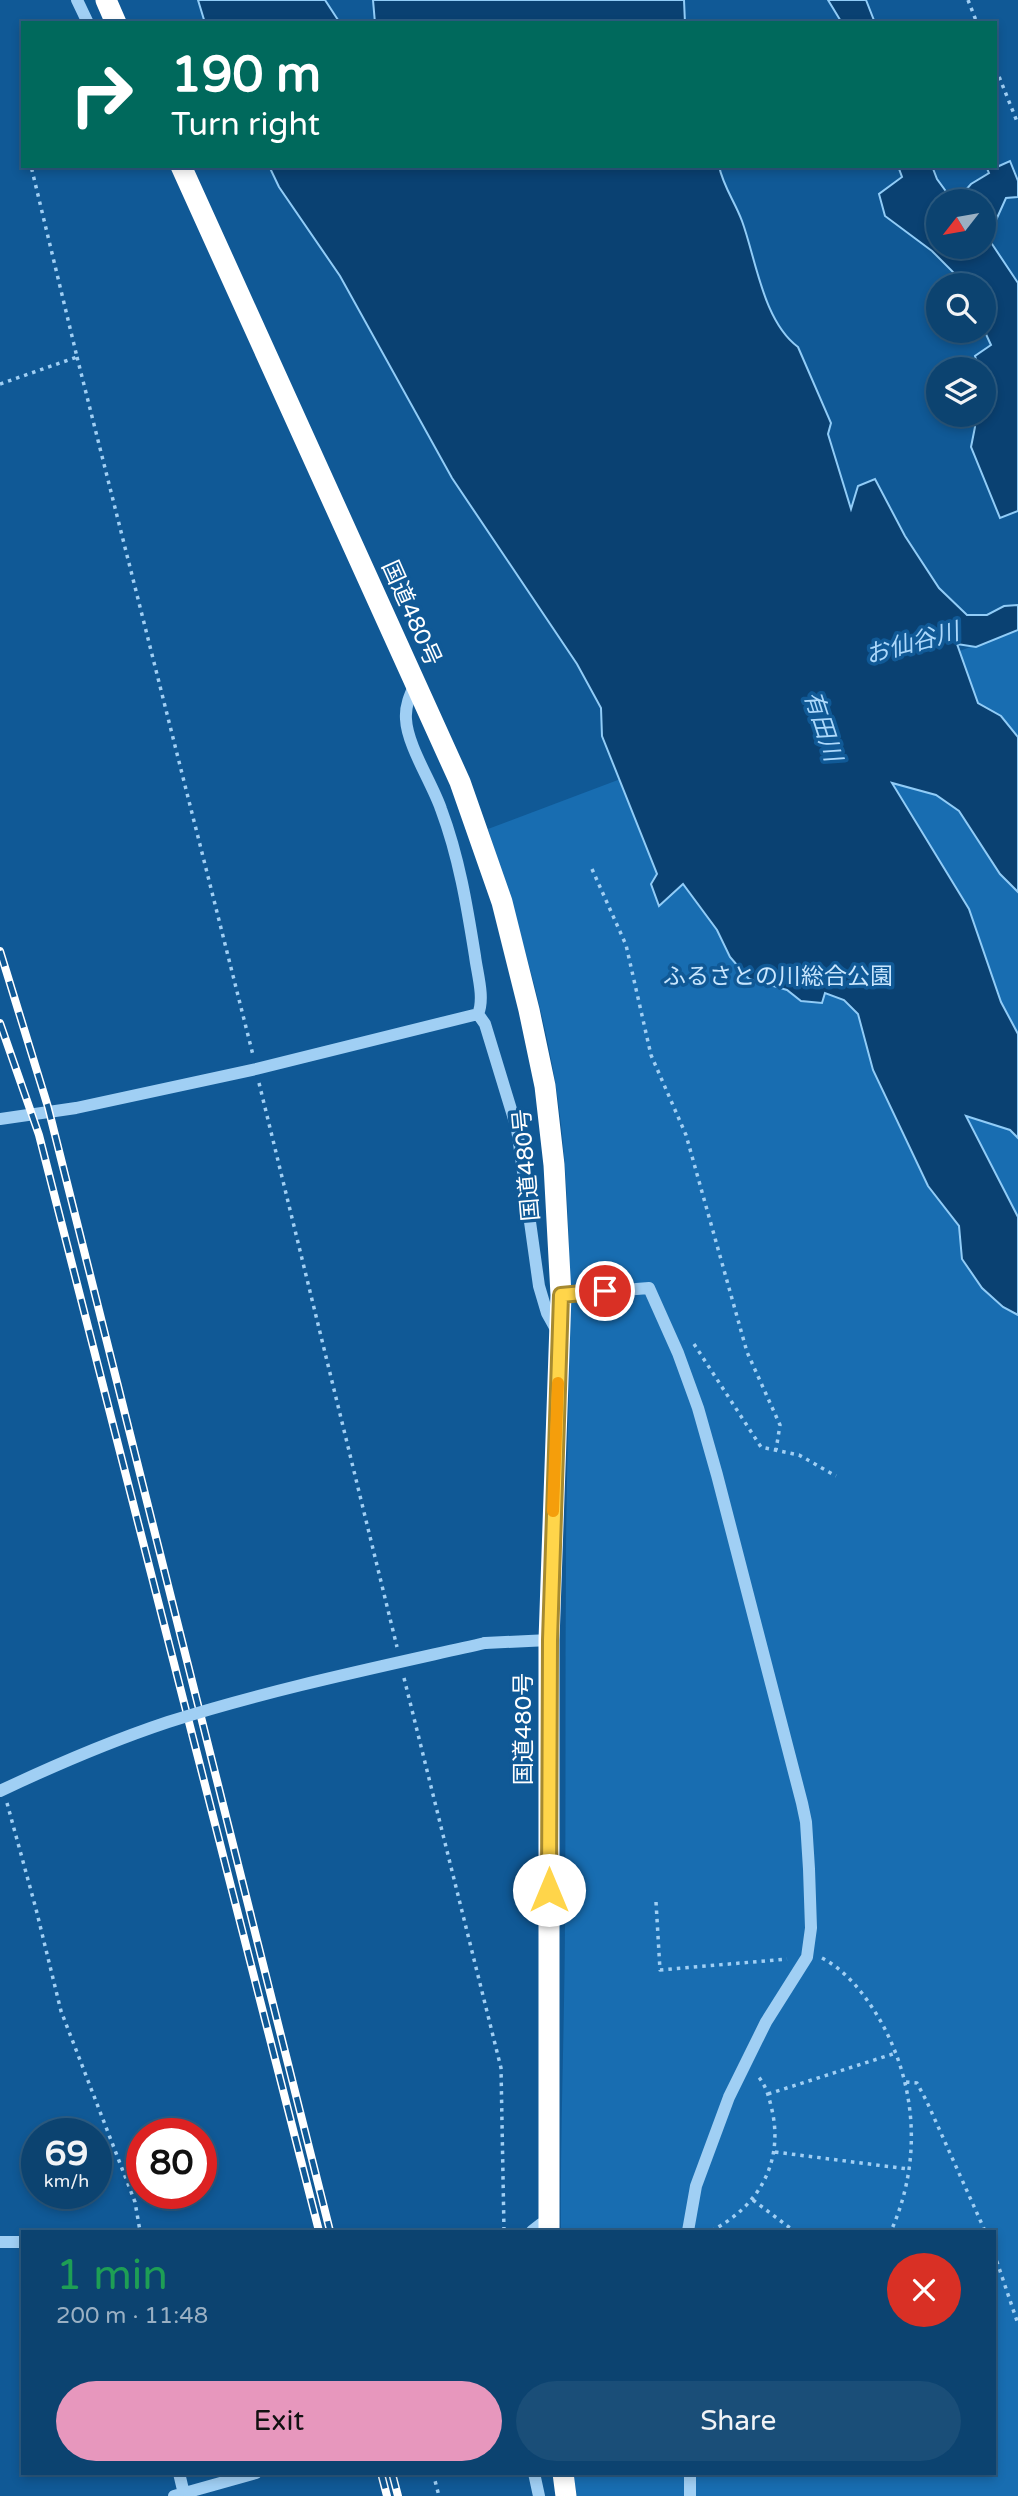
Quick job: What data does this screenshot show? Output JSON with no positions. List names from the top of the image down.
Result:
{
  "streets": {
    "highway": ["国道480号"]
  },
  "water": ["お仙谷川", "有田川"],
  "parks": ["ふるさとの川総合公園"],
  "north": "bottom left",
  "page": {
    "turn": ["190 m", "Turn right"],
    "speed": "69 km/h",
    "limit": "80",
    "heading": ["1 min", "200 m · 11:48"],
    "buttons": ["Exit", "Share"]
  }
}
